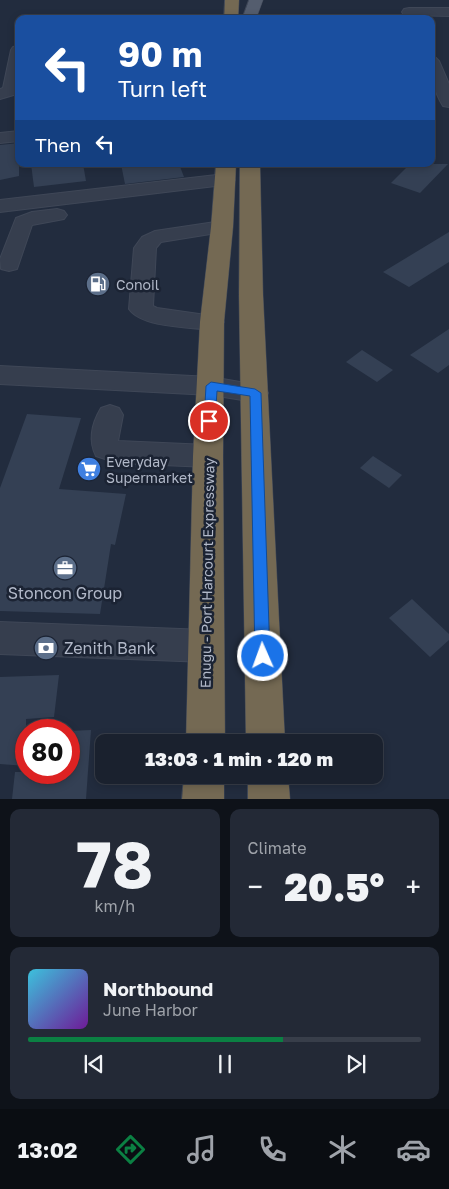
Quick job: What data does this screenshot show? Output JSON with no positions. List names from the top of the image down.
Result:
{
  "streets": {
    "highway": ["Enugu - Port Harcourt Expressway"]
  },
  "places": {
    "fuel station": ["Conoil"],
    "supermarket": ["Everyday Supermarket"],
    "office": ["Stoncon Group"],
    "bank": ["Zenith Bank"]
  },
  "page": {
    "turn": ["90 m", "Turn left"],
    "then": "Then",
    "limit": "80",
    "trip": "13:03 · 1 min · 120 m",
    "tile": [
      ["78", "km/h"],
      "Climate"
    ],
    "heat": ["−", "20.5°", "+"],
    "song": ["Northbound", "June Harbor"],
    "tabs": "13:02"
  }
}
